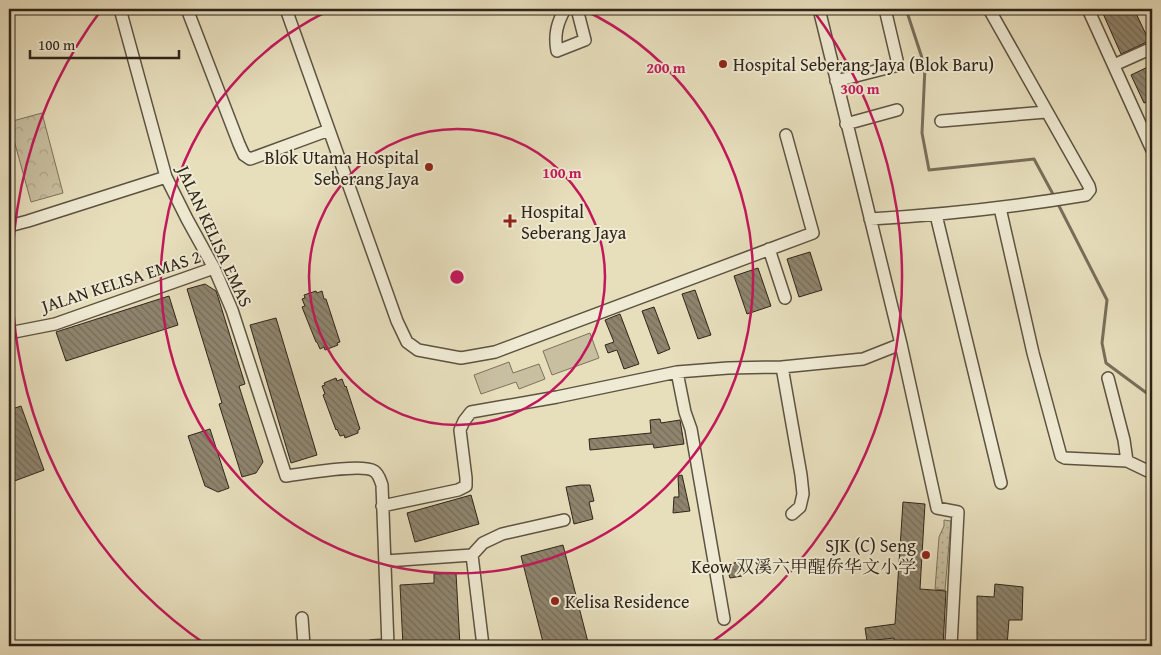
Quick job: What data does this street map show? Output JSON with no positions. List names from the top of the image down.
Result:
{
  "streets": {
    "street": ["JALAN KELISA EMAS", "JALAN KELISA EMAS 2"]
  },
  "crossings": [
    ["JALAN KELISA EMAS", "JALAN KELISA EMAS 2"]
  ],
  "places": {
    "other": [
      "Hospital Seberang Jaya (Blok Baru)",
      "Blok Utama Hospital Seberang Jaya",
      "SJK (C) Seng Keow 双溪六甲醒侨华文小学",
      "Kelisa Residence"
    ],
    "health": ["Hospital Seberang Jaya"]
  },
  "scale_bar": "100 m",
  "rings": ["200 m", "300 m", "100 m"]
}
